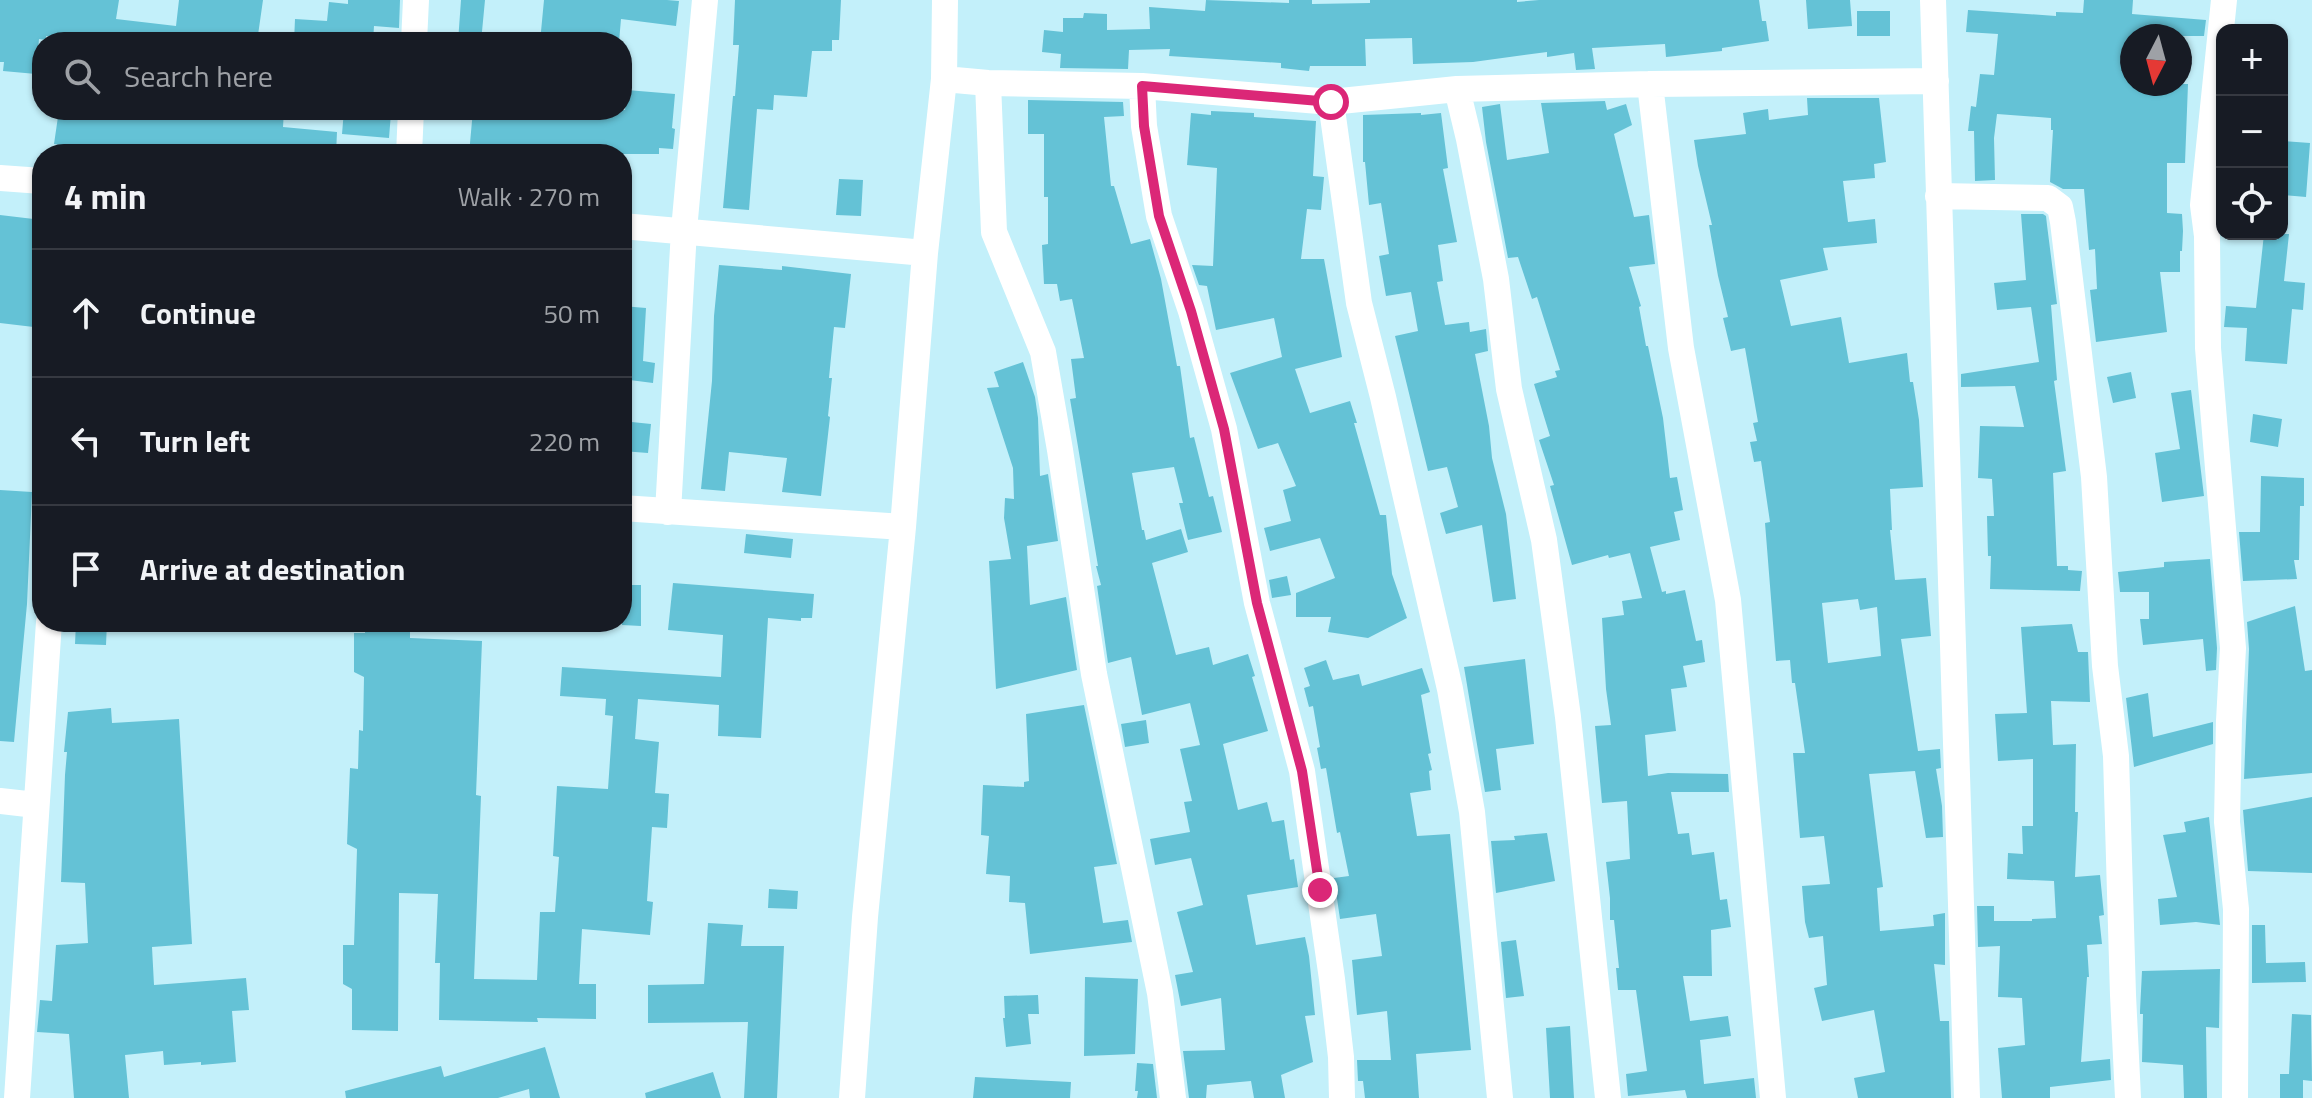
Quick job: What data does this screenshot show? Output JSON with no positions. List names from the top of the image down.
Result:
{
  "north": "bottom",
  "page": {
    "map_buttons": ["+", "−"],
    "search": "Search here",
    "heading": ["4 min", "Walk · 270 m"],
    "list": [
      ["Continue", "50 m"],
      ["Turn left", "220 m"],
      "Arrive at destination"
    ]
  }
}
